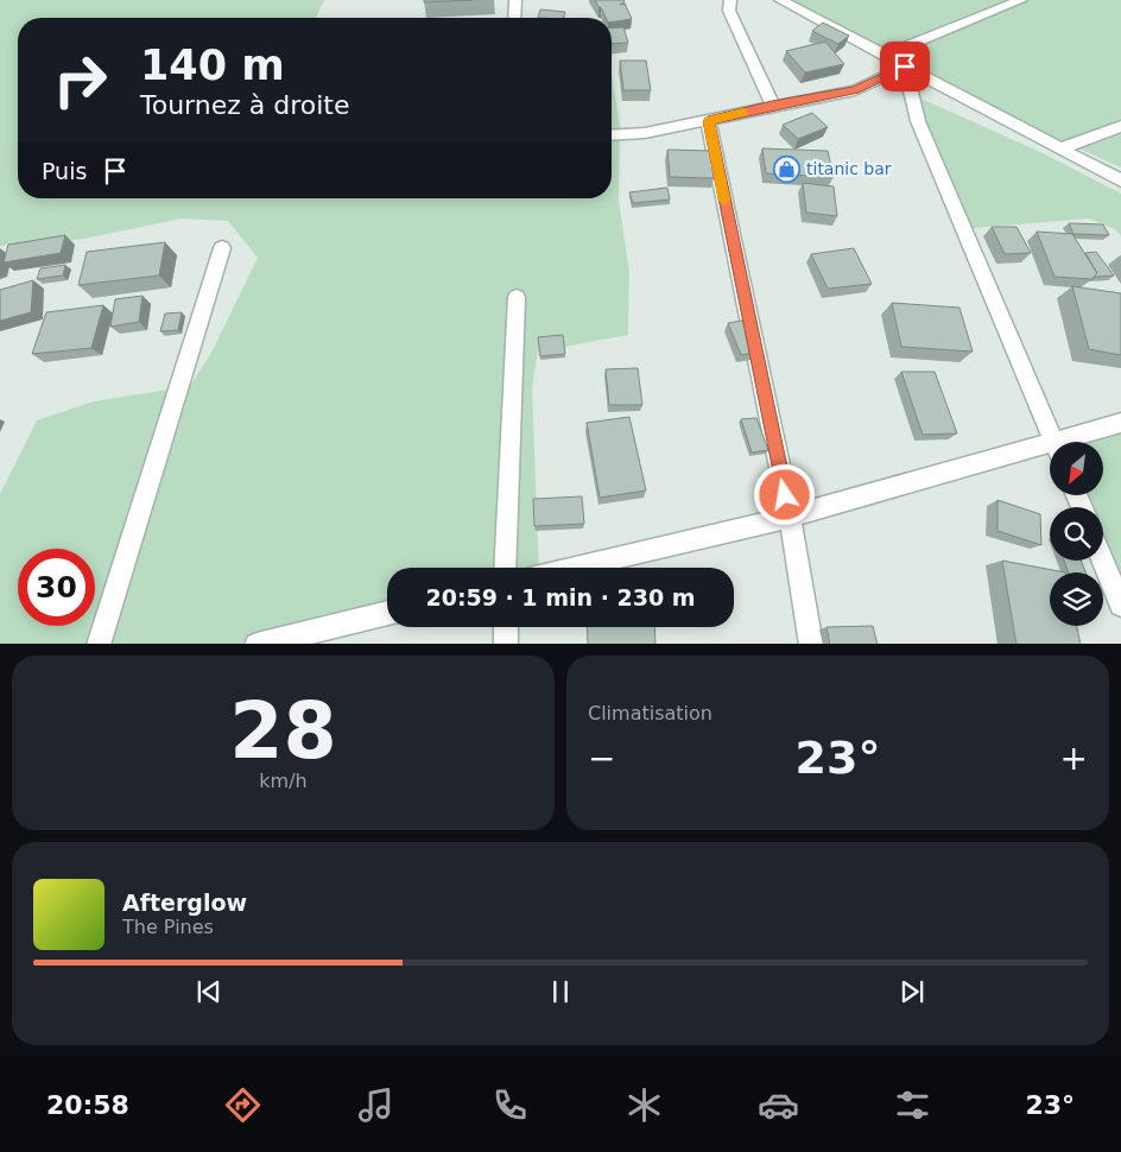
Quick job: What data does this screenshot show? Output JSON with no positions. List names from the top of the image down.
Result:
{
  "places": {
    "shop": ["titanic bar"]
  },
  "north": "bottom left",
  "page": {
    "turn": ["140 m", "Tournez à droite"],
    "then": "Puis",
    "limit": "30",
    "trip": "20:59 · 1 min · 230 m",
    "tile": [
      ["28", "km/h"],
      "Climatisation"
    ],
    "heat": ["−", "23°", "+"],
    "song": ["Afterglow", "The Pines"],
    "tabs": ["20:58", "23°"]
  }
}
